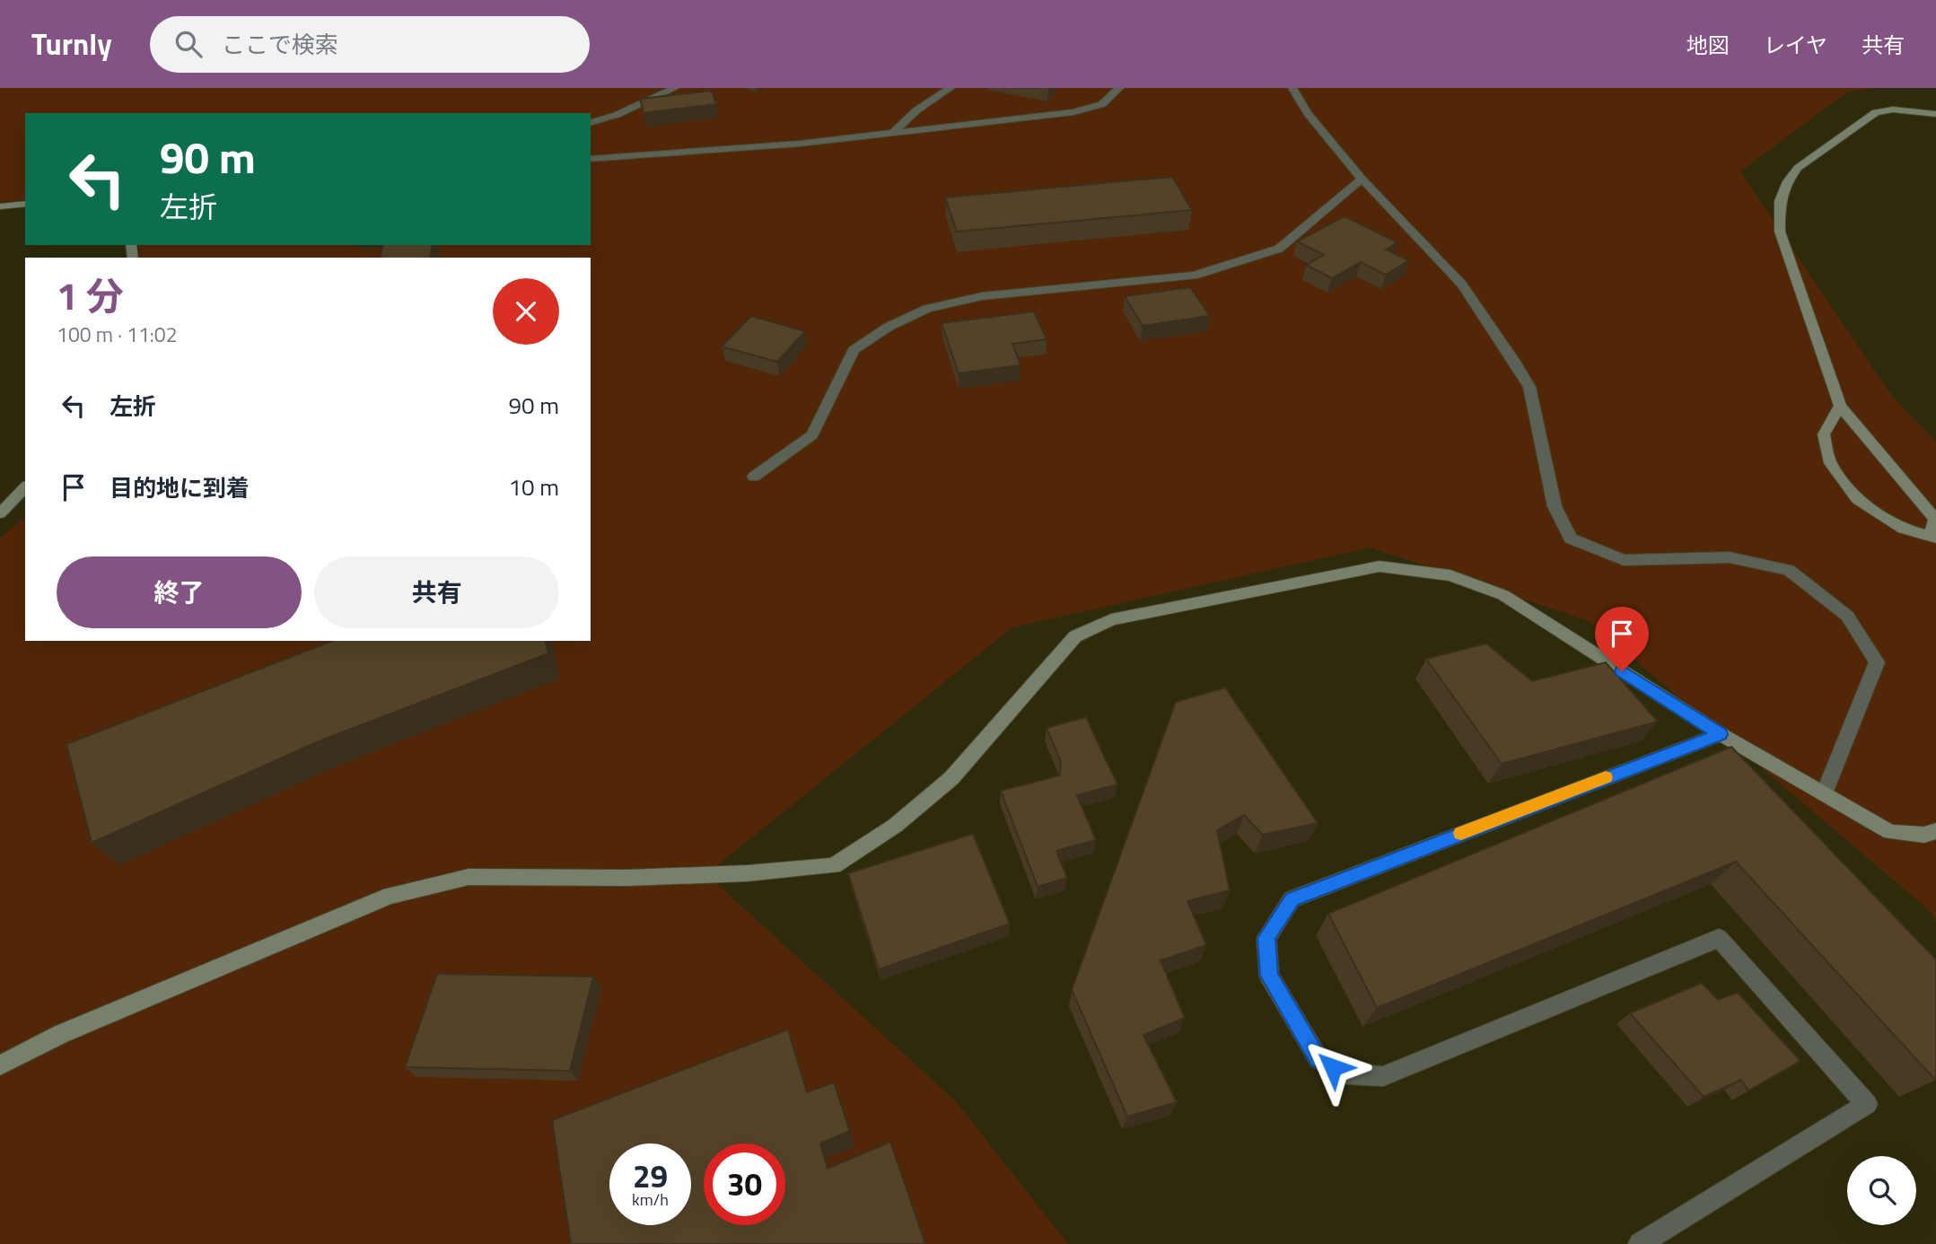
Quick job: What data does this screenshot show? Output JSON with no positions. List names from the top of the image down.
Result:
{
  "page": {
    "header": "Turnly",
    "search": "ここで検索",
    "nav": ["地図", "レイヤ", "共有"],
    "turn": ["90 m", "左折"],
    "heading": ["1 分", "100 m · 11:02"],
    "list": [
      {
        "name": "左折",
        "value": "90 m"
      },
      {
        "name": "目的地に到着",
        "value": "10 m"
      }
    ],
    "buttons": ["終了", "共有"],
    "speed": "29 km/h",
    "limit": "30"
  }
}
